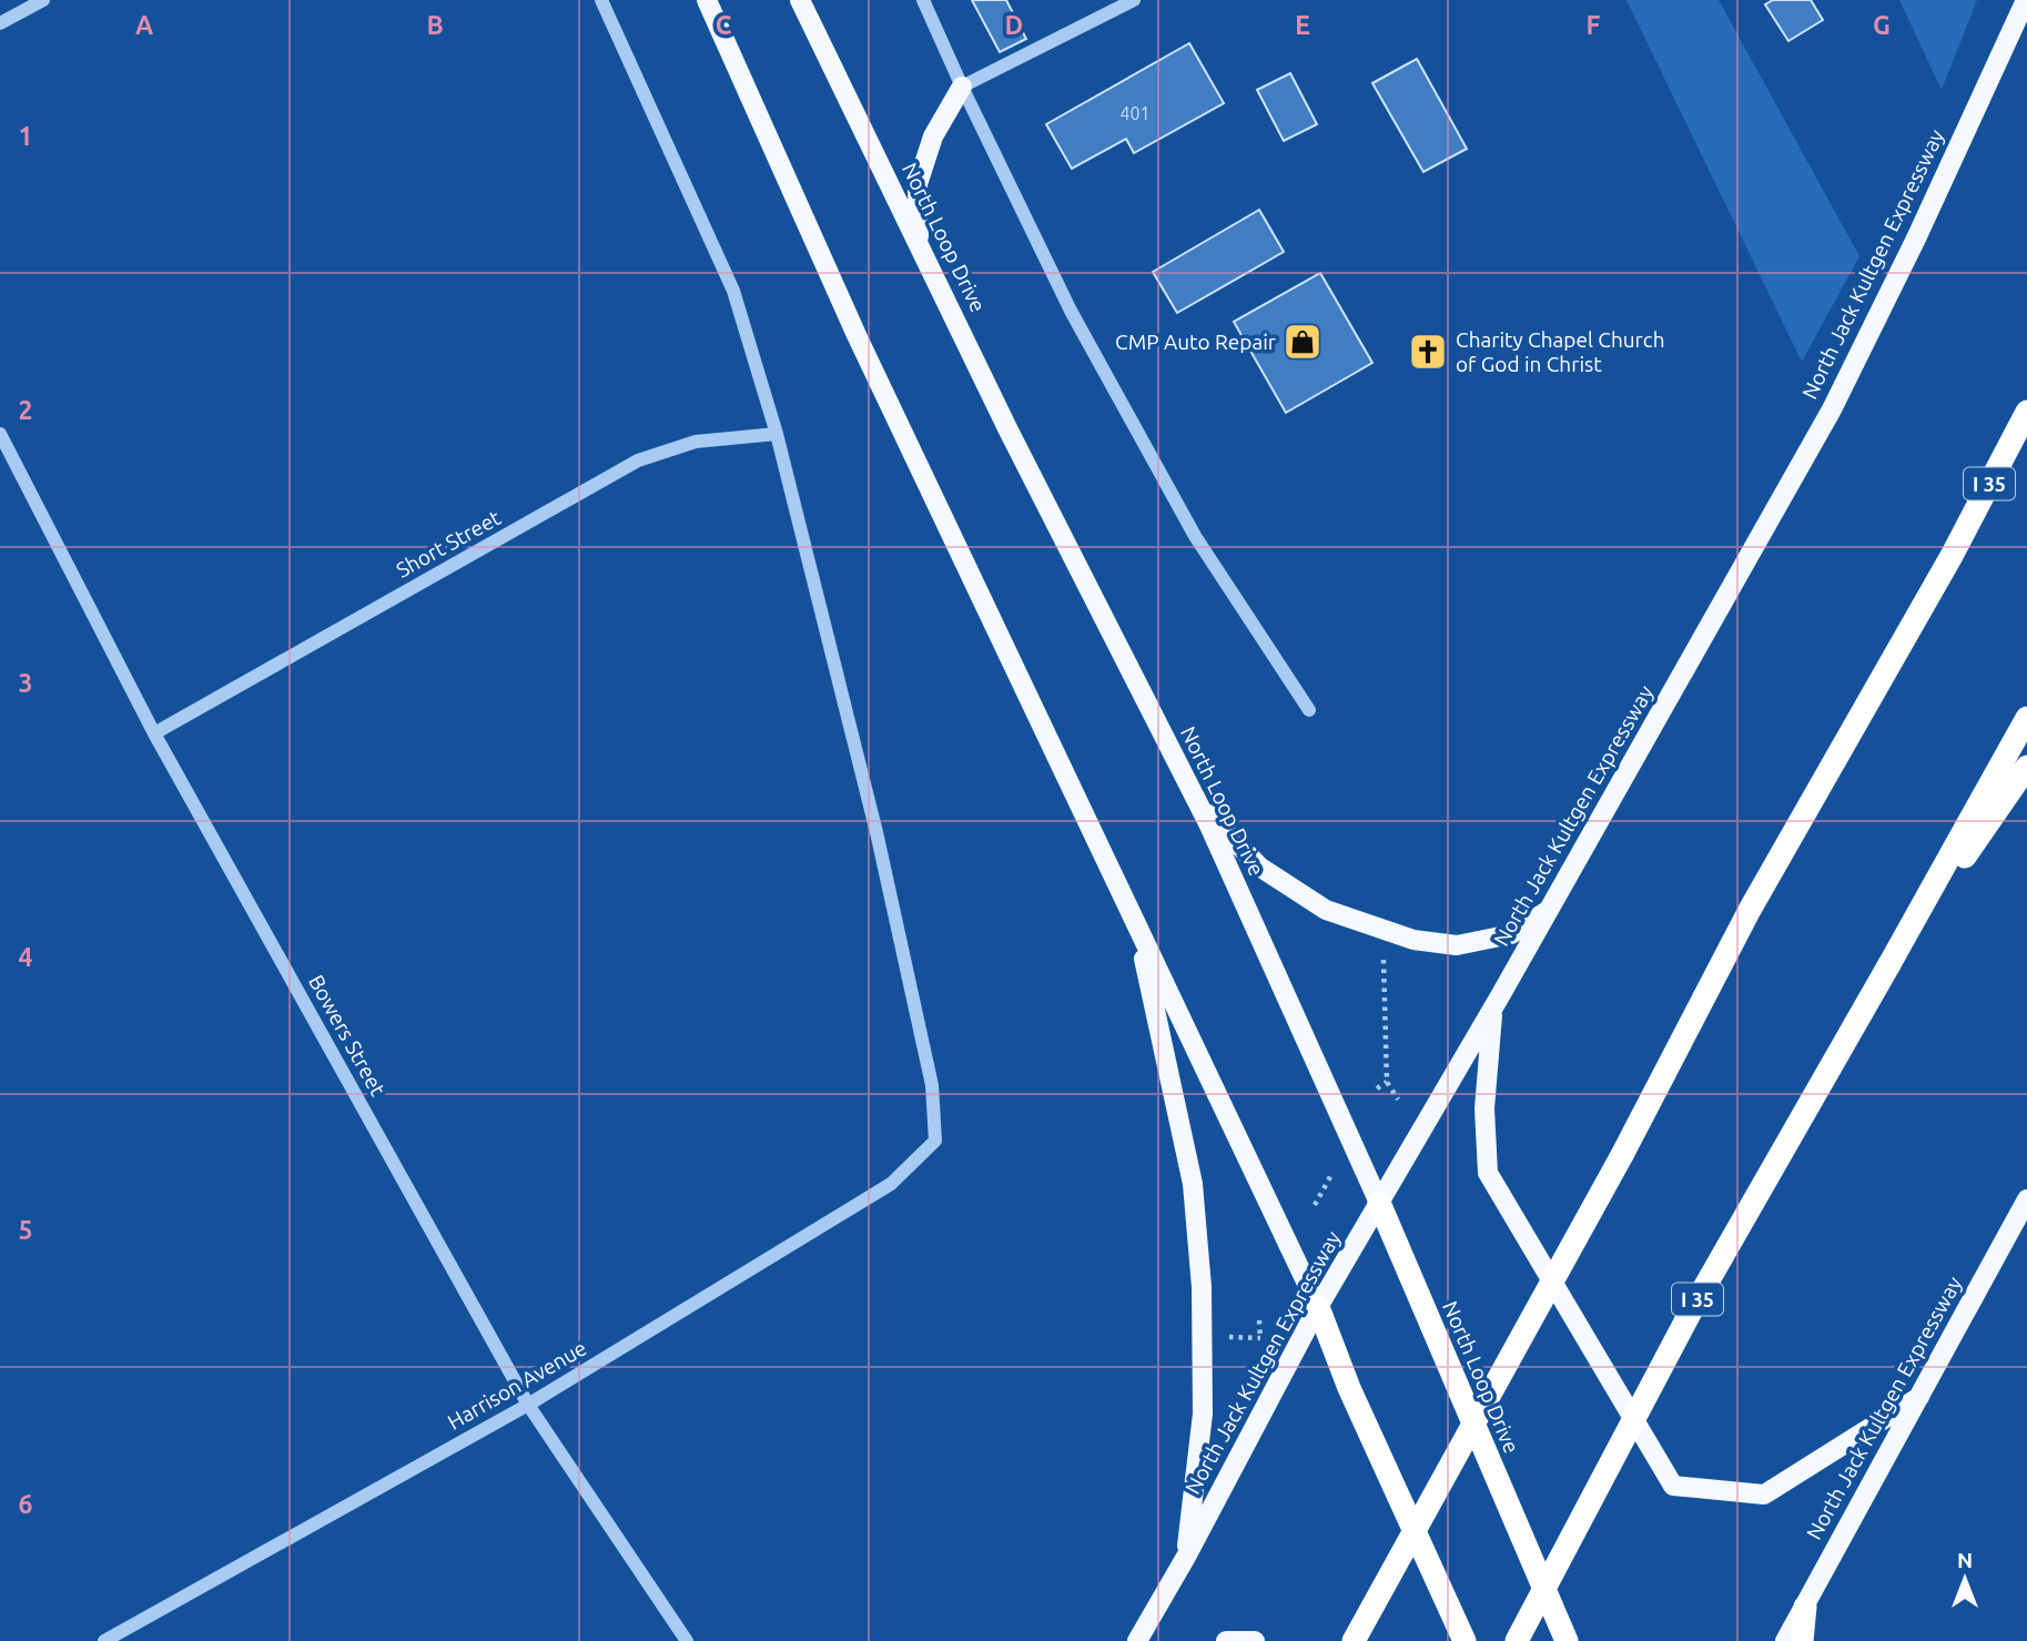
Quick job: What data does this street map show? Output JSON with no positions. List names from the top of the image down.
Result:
{
  "streets": {
    "highway": ["North Loop Drive", "I 35"],
    "main road": ["North Jack Kultgen Expressway"],
    "street": ["Short Street", "Bowers Street", "Harrison Avenue"]
  },
  "crossings": [
    ["North Loop Drive", "North Jack Kultgen Expressway"],
    ["Short Street", "Bowers Street"],
    ["Short Street", "Harrison Avenue"],
    ["Bowers Street", "Harrison Avenue"]
  ],
  "places": {
    "shop": ["CMP Auto Repair"],
    "church": ["Charity Chapel Church of God in Christ"]
  },
  "house_numbers": ["401"],
  "north": "top",
  "grid": {
    "columns": [
      "A",
      "B",
      "C",
      "D",
      "E",
      "F",
      "G"
    ],
    "rows": [
      "1",
      "2",
      "3",
      "4",
      "5",
      "6"
    ]
  }
}
